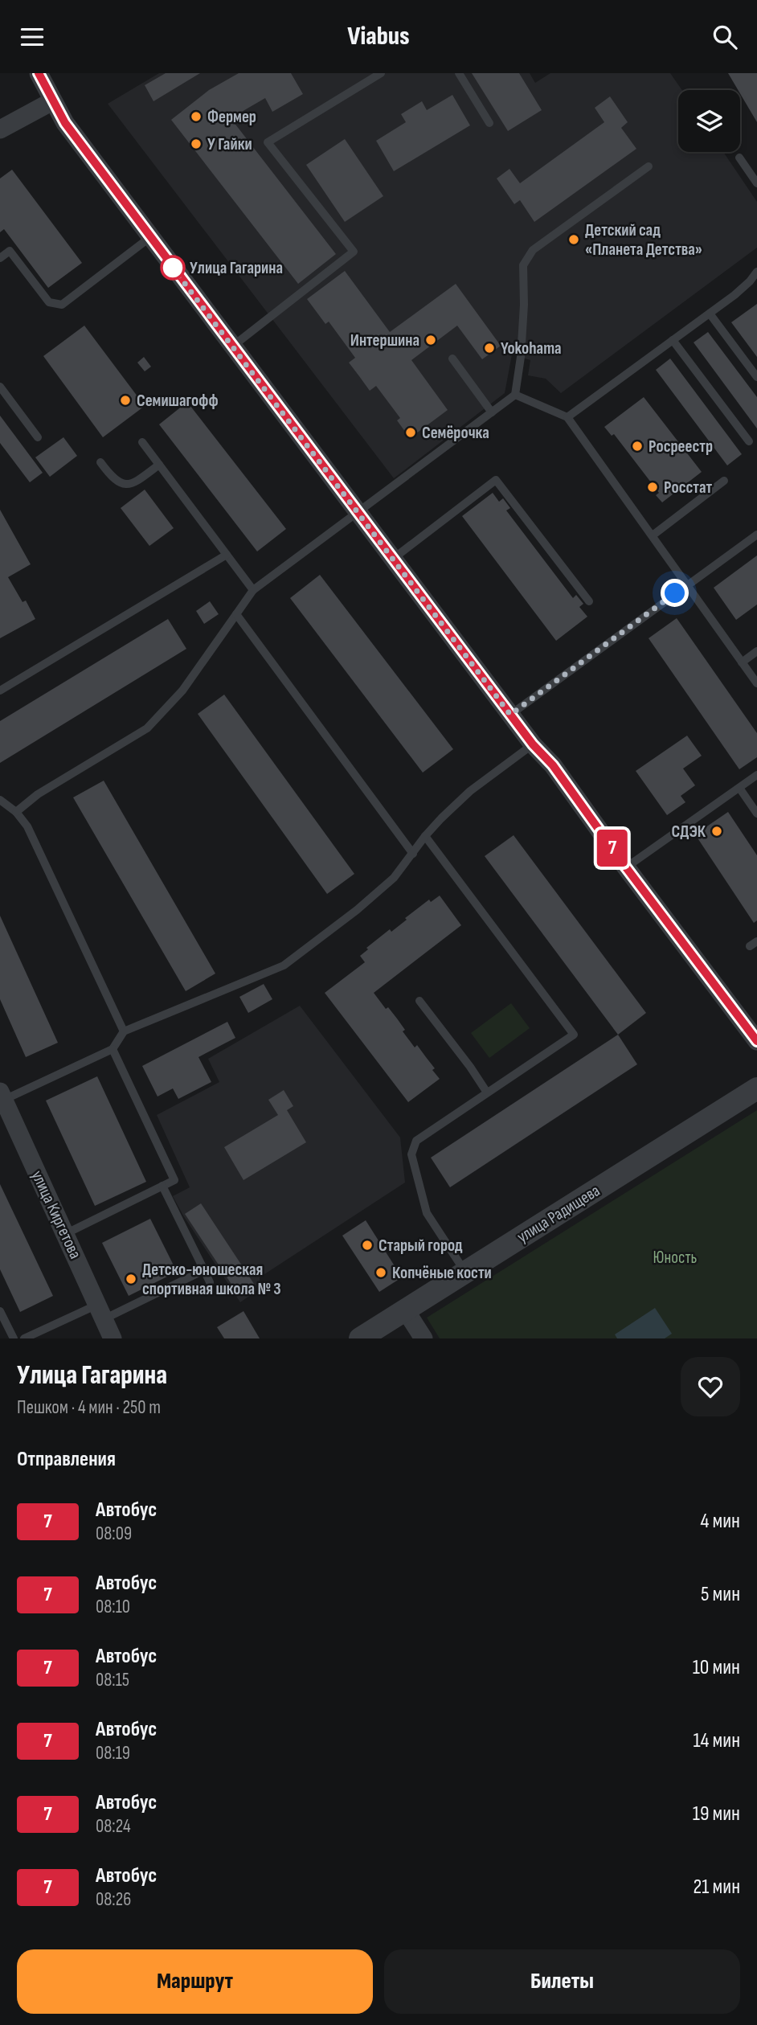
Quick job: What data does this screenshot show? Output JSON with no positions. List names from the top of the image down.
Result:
{
  "streets": {
    "street": ["улица Радищева", "улица Киргетова"]
  },
  "parks": ["Юность"],
  "places": [
    "Фермер",
    "У Гайки",
    "Детский сад «Планета Детства»",
    "Улица Гагарина",
    "Интершина",
    "Yokohama",
    "Семишагофф",
    "Семёрочка",
    "Росреестр",
    "Росстат",
    "СДЭК",
    "Старый город",
    "Копчёные кости",
    "Детско-юношеская спортивная школа № 3"
  ],
  "lines": ["bus line 7"],
  "page": {
    "header": "Viabus",
    "on_map": "7",
    "heading": [
      ["Улица Гагарина", "Пешком · 4 мин · 250 m"],
      "Отправления"
    ],
    "list": [
      {
        "mark": "7",
        "name": "Автобус",
        "note": "08:09",
        "value": "4 мин"
      },
      {
        "mark": "7",
        "name": "Автобус",
        "note": "08:10",
        "value": "5 мин"
      },
      {
        "mark": "7",
        "name": "Автобус",
        "note": "08:15",
        "value": "10 мин"
      },
      {
        "mark": "7",
        "name": "Автобус",
        "note": "08:19",
        "value": "14 мин"
      },
      {
        "mark": "7",
        "name": "Автобус",
        "note": "08:24",
        "value": "19 мин"
      },
      {
        "mark": "7",
        "name": "Автобус",
        "note": "08:26",
        "value": "21 мин"
      }
    ],
    "buttons": ["Маршрут", "Билеты"]
  }
}
